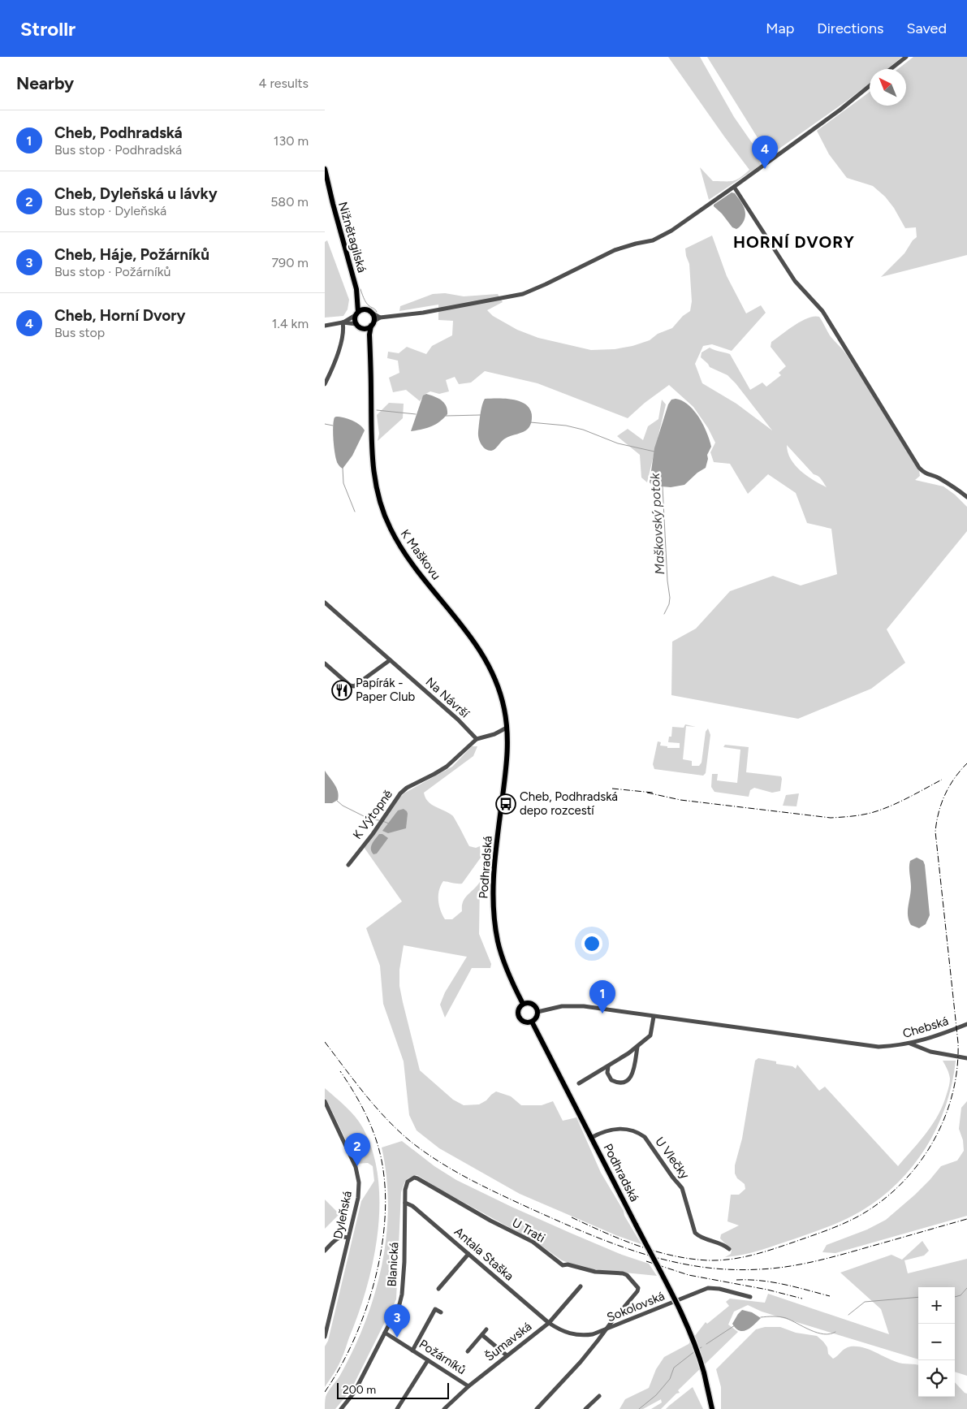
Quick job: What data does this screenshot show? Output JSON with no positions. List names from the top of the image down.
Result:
{
  "streets": {
    "main road": ["Nižnětagilská", "K Maškovu", "Podhradská"],
    "street": [
      "Na Návrší",
      "K Výtopně",
      "Chebská",
      "U Vlečky",
      "Dyleňská",
      "U Trati",
      "Antala Staška",
      "Blanická",
      "Sokolovská",
      "Šumavská",
      "Požárníků"
    ]
  },
  "crossings": [
    ["Nižnětagilská", "K Maškovu"],
    ["K Maškovu", "Podhradská"],
    ["Na Návrší", "K Výtopně"],
    ["Podhradská", "U Vlečky"],
    ["U Trati", "Antala Staška"],
    ["U Trati", "Blanická"],
    ["U Trati", "Sokolovská"],
    ["Antala Staška", "Blanická"],
    ["Antala Staška", "Sokolovská"],
    ["Antala Staška", "Šumavská"],
    ["Blanická", "Požárníků"],
    ["Šumavská", "Požárníků"]
  ],
  "districts": ["HORNÍ DVORY"],
  "water": ["Maškovský potok"],
  "places": {
    "restaurant": ["Papírák - Paper Club"],
    "bus stop": ["Cheb, Podhradská depo rozcestí"]
  },
  "scale_bar": "200 m",
  "north": "top left",
  "page": {
    "header": "Strollr",
    "nav": ["Map", "Directions", "Saved"],
    "heading": ["Nearby", "4 results"],
    "list": [
      {
        "mark": "1",
        "name": "Cheb, Podhradská",
        "note": "Bus stop · Podhradská",
        "value": "130 m"
      },
      {
        "mark": "2",
        "name": "Cheb, Dyleňská u lávky",
        "note": "Bus stop · Dyleňská",
        "value": "580 m"
      },
      {
        "mark": "3",
        "name": "Cheb, Háje, Požárníků",
        "note": "Bus stop · Požárníků",
        "value": "790 m"
      },
      {
        "mark": "4",
        "name": "Cheb, Horní Dvory",
        "note": "Bus stop",
        "value": "1.4 km"
      }
    ],
    "pins": [
      "4",
      "1",
      "2",
      "3"
    ],
    "map_buttons": ["+", "−"],
    "scale": "200 m"
  }
}
